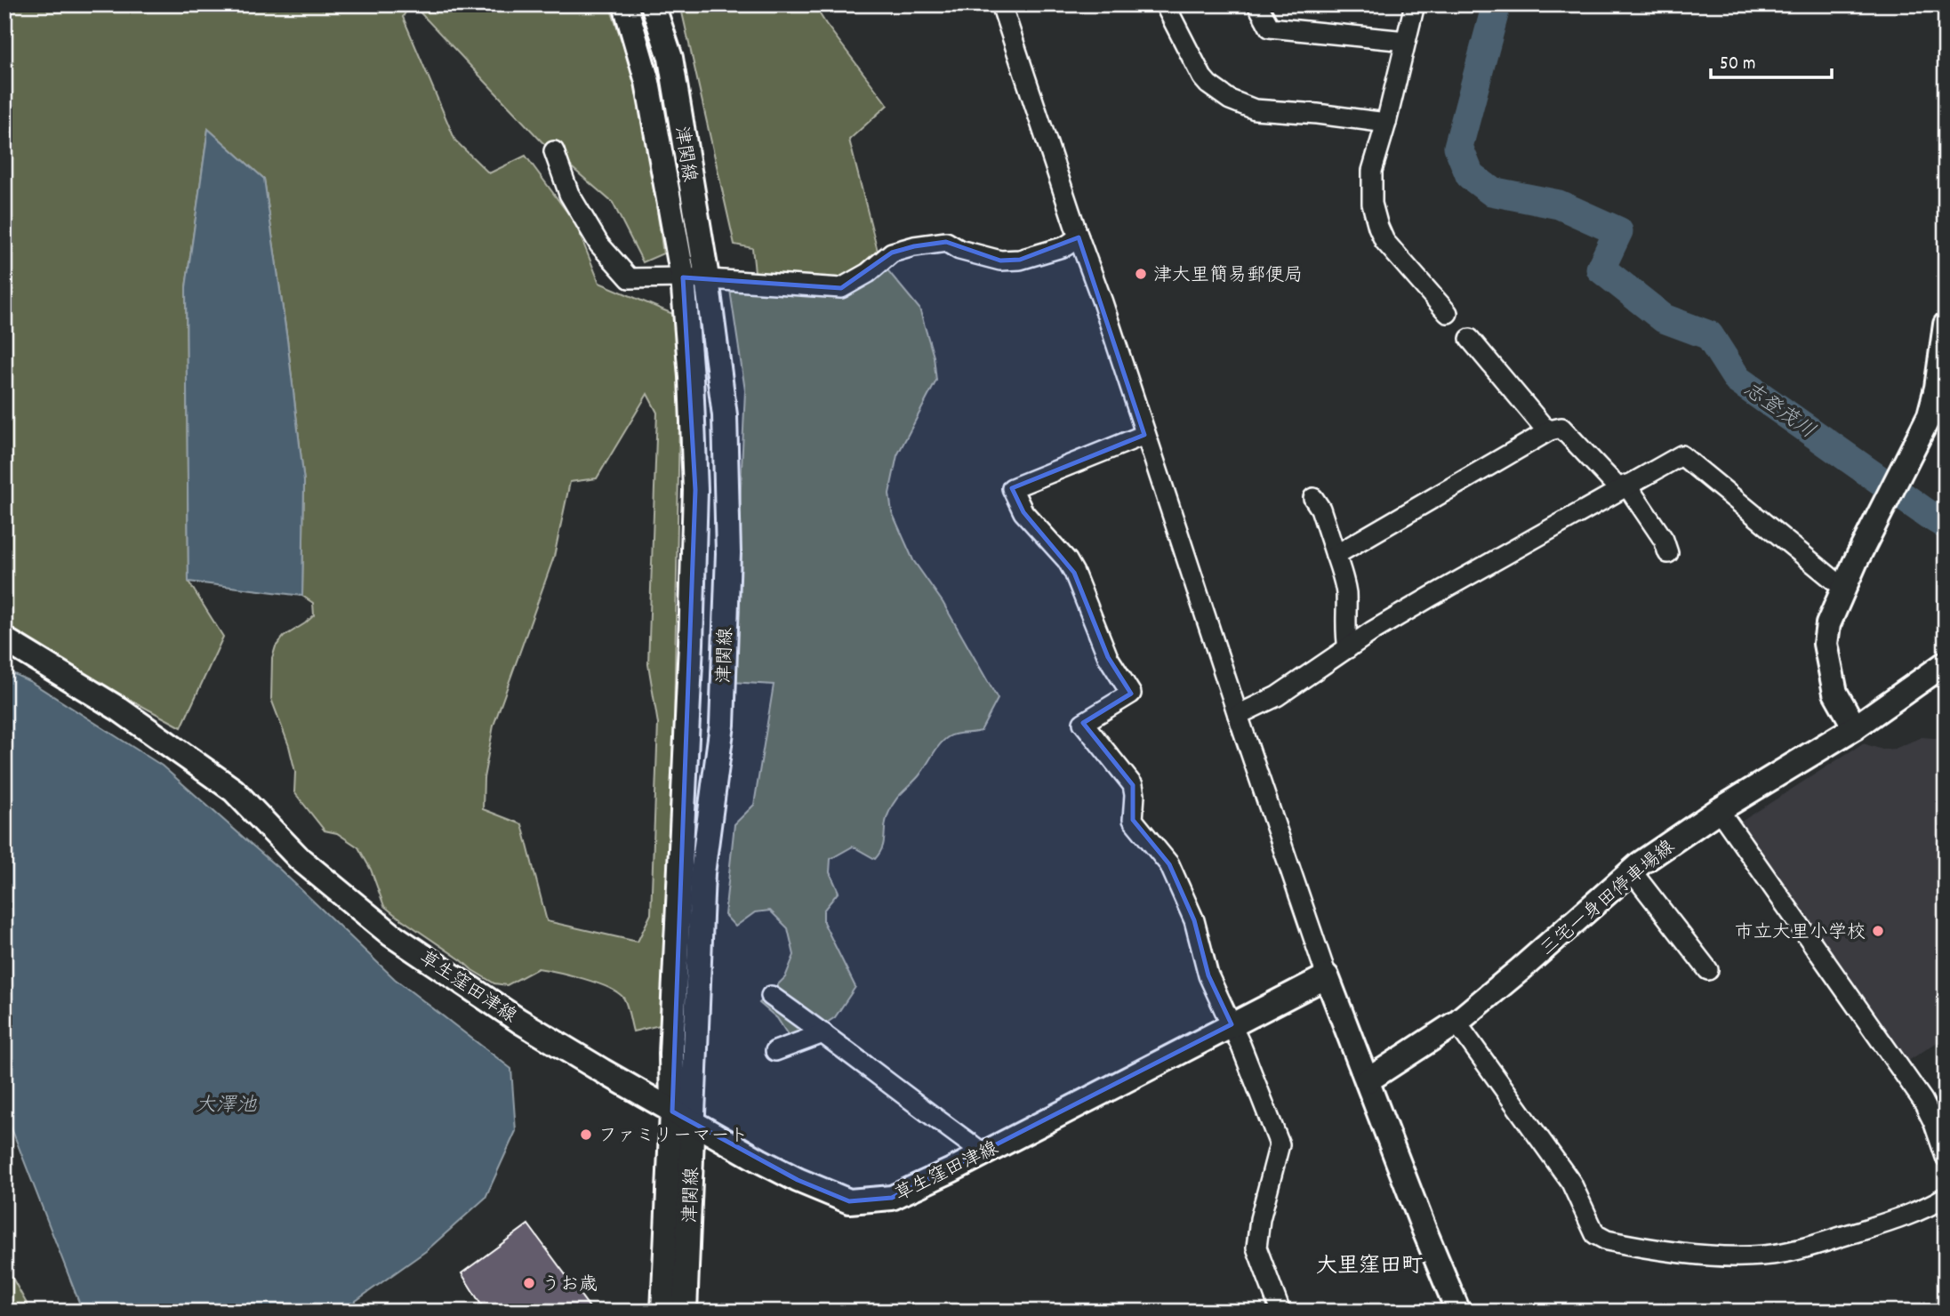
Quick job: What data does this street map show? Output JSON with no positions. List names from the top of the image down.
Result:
{
  "streets": {
    "main road": ["津関線", "三宅一身田停車場線", "草生窪田津線"]
  },
  "crossings": [
    ["津関線", "草生窪田津線"]
  ],
  "districts": ["大里窪田町"],
  "water": ["志登茂川", "大澤池"],
  "places": [
    "津大里簡易郵便局",
    "市立大里小学校",
    "ファミリーマート",
    "うお歳"
  ],
  "scale_bar": "50 m"
}
